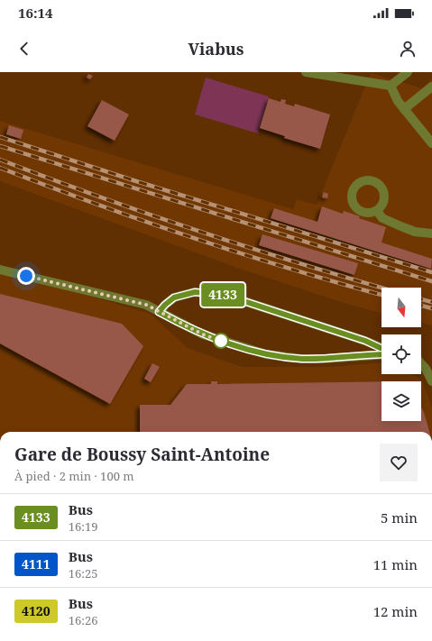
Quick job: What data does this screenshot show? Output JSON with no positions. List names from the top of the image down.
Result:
{
  "lines": ["bus line 4133"],
  "north": "bottom",
  "page": {
    "status": "16:14",
    "header": "Viabus",
    "on_map": "4133",
    "heading": ["Gare de Boussy Saint-Antoine", "À pied · 2 min · 100 m"],
    "list": [
      {
        "mark": "4133",
        "name": "Bus",
        "note": "16:19",
        "value": "5 min"
      },
      {
        "mark": "4111",
        "name": "Bus",
        "note": "16:25",
        "value": "11 min"
      },
      {
        "mark": "4120",
        "name": "Bus",
        "note": "16:26",
        "value": "12 min"
      }
    ]
  }
}
